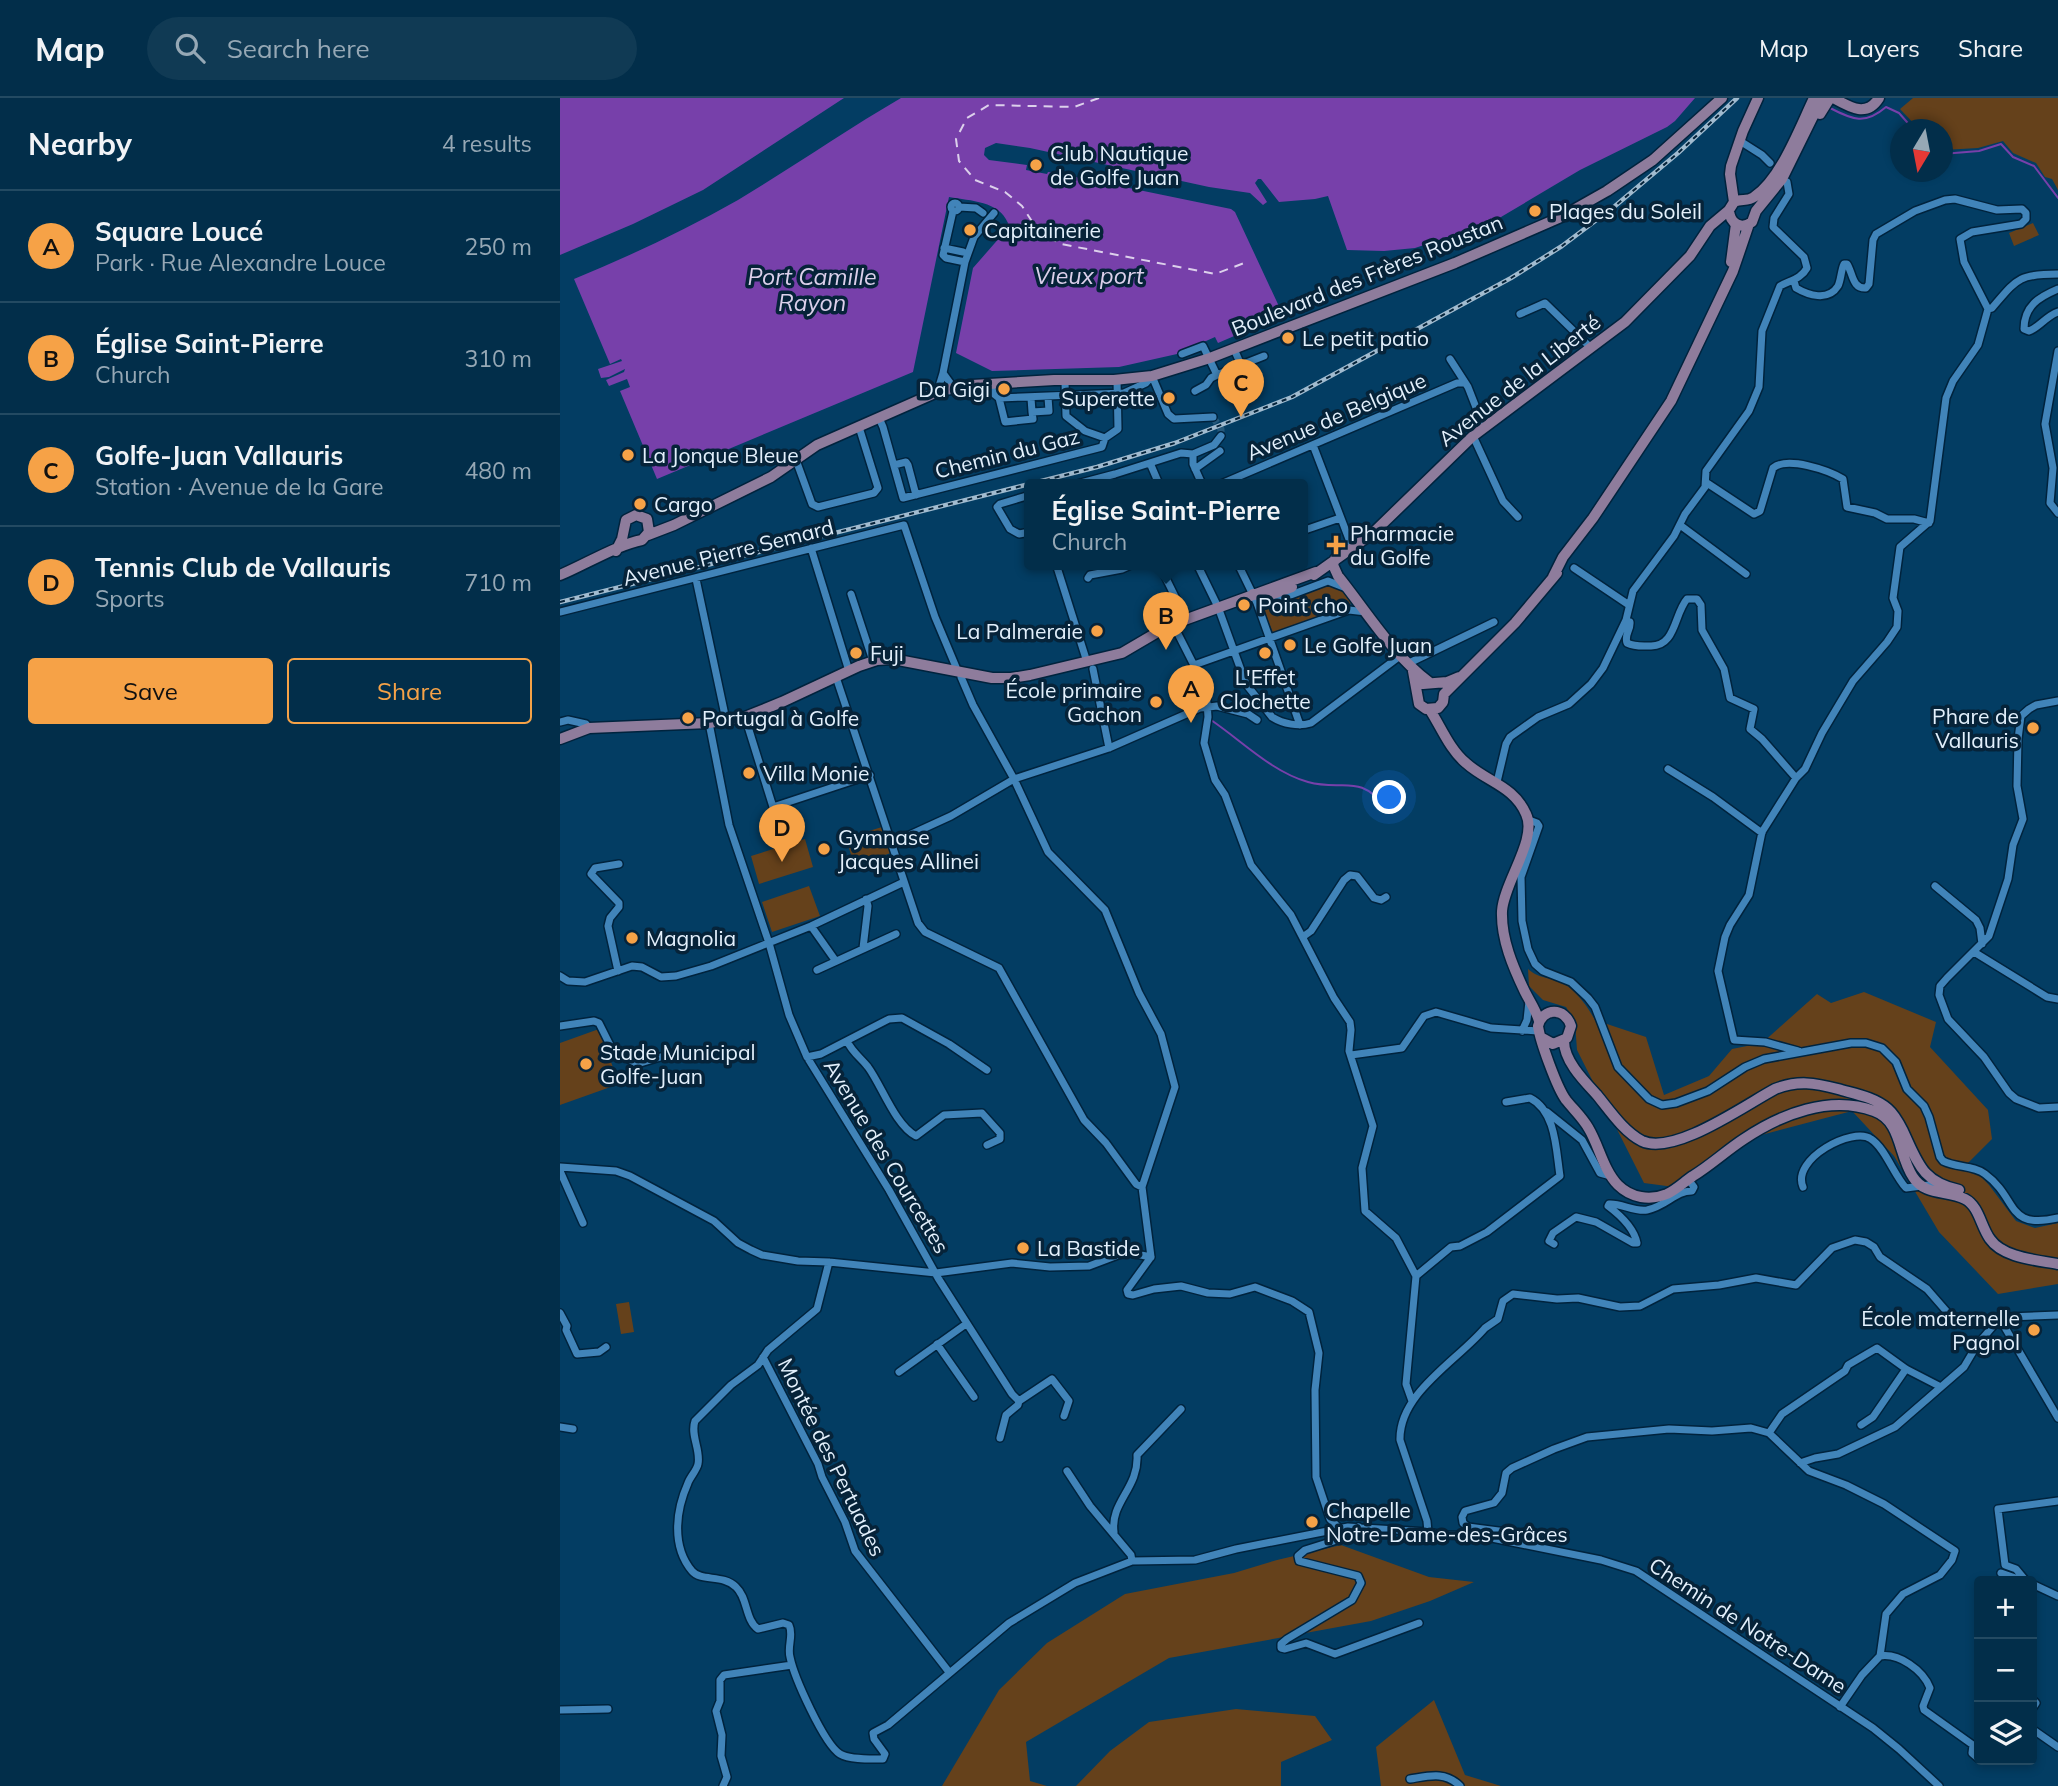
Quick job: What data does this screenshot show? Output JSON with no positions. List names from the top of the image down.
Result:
{
  "streets": {
    "main road": ["Boulevard des Frères Roustan", "Avenue de la Liberté"],
    "street": [
      "Avenue de Belgique",
      "Chemin du Gaz",
      "Avenue Pierre Semard",
      "Avenue des Courcettes",
      "Montée des Pertuades",
      "Chemin de Notre-Dame"
    ]
  },
  "crossings": [
    ["Boulevard des Frères Roustan", "Chemin du Gaz"],
    ["Avenue de la Liberté", "Avenue Pierre Semard"],
    ["Avenue de la Liberté", "Avenue des Courcettes"]
  ],
  "water": ["Vieux port", "Port Camille Rayon"],
  "places": {
    "other": [
      "Club Nautique de Golfe Juan",
      "Plages du Soleil",
      "Capitainerie",
      "Le petit patio",
      "Da Gigi",
      "Superette",
      "La Jonque Bleue",
      "Cargo",
      "Point cho",
      "La Palmeraie",
      "Le Golfe Juan",
      "Fuji",
      "L'Effet Clochette",
      "École primaire Gachon",
      "Portugal à Golfe",
      "Phare de Vallauris",
      "Villa Monie",
      "Gymnase Jacques Allinei",
      "Magnolia",
      "Stade Municipal Golfe-Juan",
      "La Bastide",
      "École maternelle Pagnol",
      "Chapelle Notre-Dame-des-Grâces"
    ],
    "health": ["Pharmacie du Golfe"]
  },
  "north": "bottom",
  "page": {
    "header": "Map",
    "search": "Search here",
    "nav": ["Map", "Layers", "Share"],
    "heading": ["Nearby", "4 results"],
    "list": [
      {
        "mark": "A",
        "name": "Square Loucé",
        "note": "Park · Rue Alexandre Louce",
        "value": "250 m"
      },
      {
        "mark": "B",
        "name": "Église Saint-Pierre",
        "note": "Church",
        "value": "310 m"
      },
      {
        "mark": "C",
        "name": "Golfe-Juan Vallauris",
        "note": "Station · Avenue de la Gare",
        "value": "480 m"
      },
      {
        "mark": "D",
        "name": "Tennis Club de Vallauris",
        "note": "Sports",
        "value": "710 m"
      }
    ],
    "pins": [
      "C",
      "B",
      "A",
      "D"
    ],
    "popup": ["Église Saint-Pierre", "Church"],
    "buttons": ["Save", "Share"],
    "map_buttons": ["+", "−"]
  }
}
